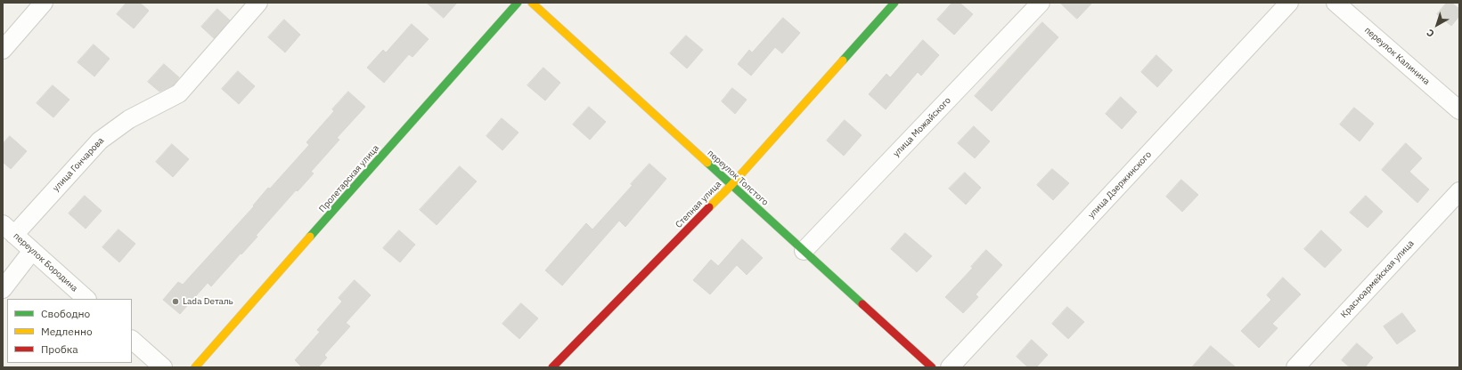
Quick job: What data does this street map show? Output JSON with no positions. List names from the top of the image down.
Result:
{
  "streets": {
    "street": [
      "переулок Калинина",
      "улица Можайского",
      "улица Гончарова",
      "переулок Толстого",
      "Пролетарская улица",
      "улица Дзержинского",
      "Степная улица",
      "переулок Бородина",
      "Красноармейская улица"
    ]
  },
  "crossings": [
    ["улица Можайского", "переулок Толстого"],
    ["улица Гончарова", "переулок Бородина"],
    ["переулок Толстого", "Степная улица"]
  ],
  "places": ["Lada Dеталь"],
  "legend": ["Свободно", "Медленно", "Пробка"],
  "north": "bottom left"
}
